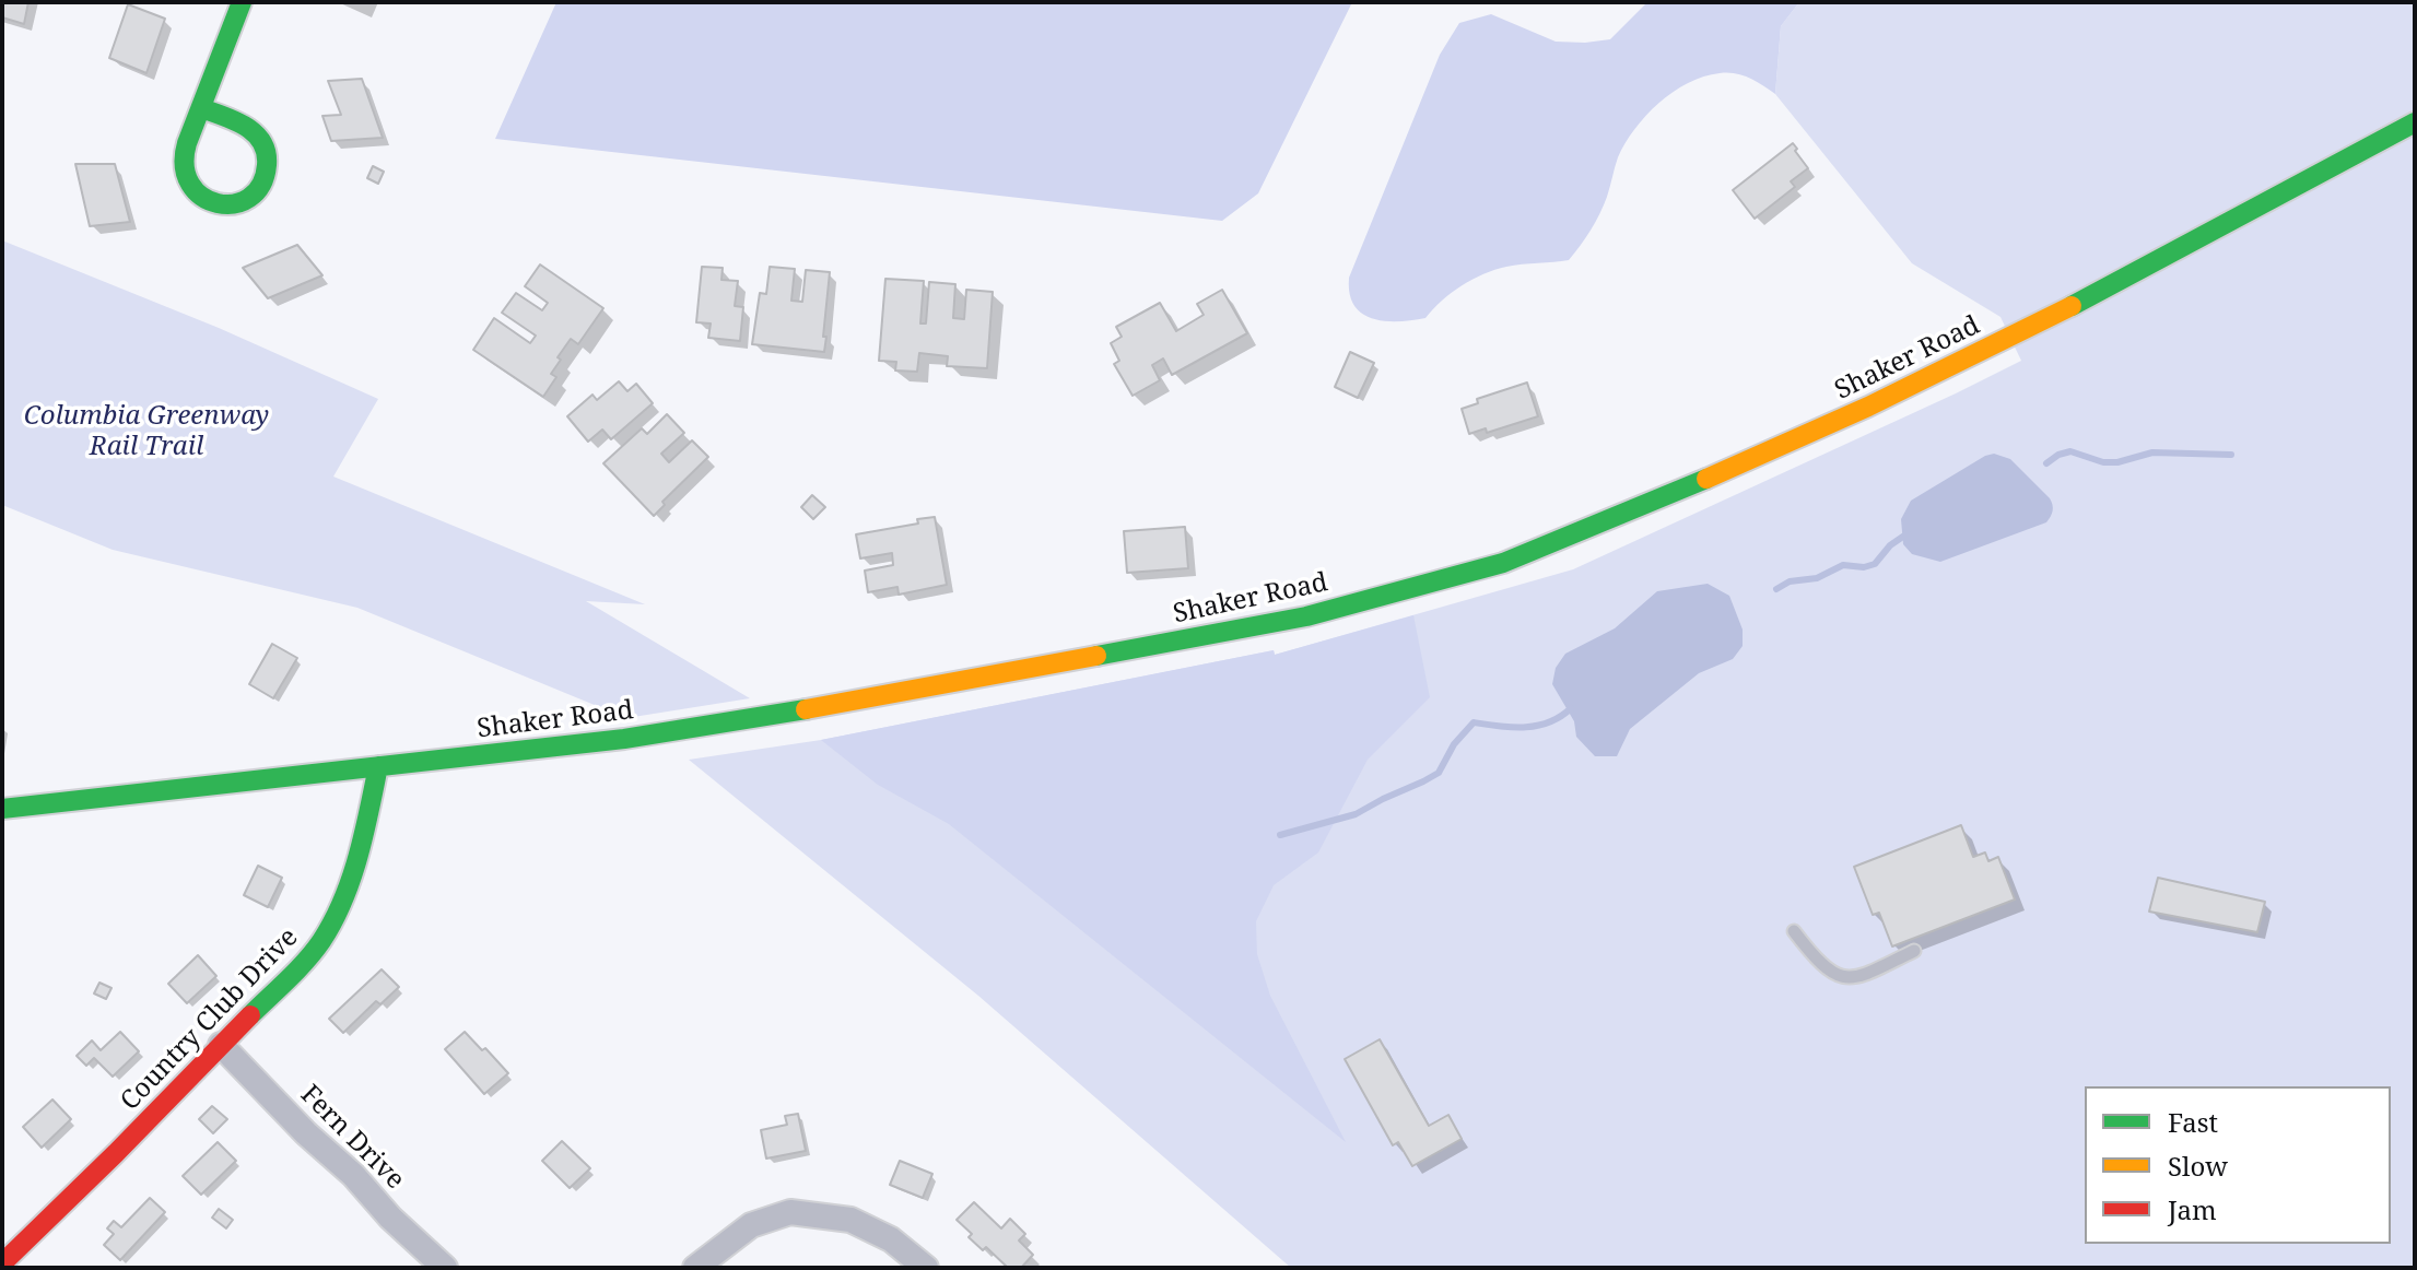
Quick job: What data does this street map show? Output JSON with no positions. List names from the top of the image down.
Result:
{
  "streets": {
    "street": ["Shaker Road", "Country Club Drive", "Fern Drive"]
  },
  "crossings": [
    ["Shaker Road", "Country Club Drive"],
    ["Country Club Drive", "Fern Drive"]
  ],
  "parks": ["Columbia Greenway Rail Trail"],
  "legend": ["Fast", "Slow", "Jam"]
}
